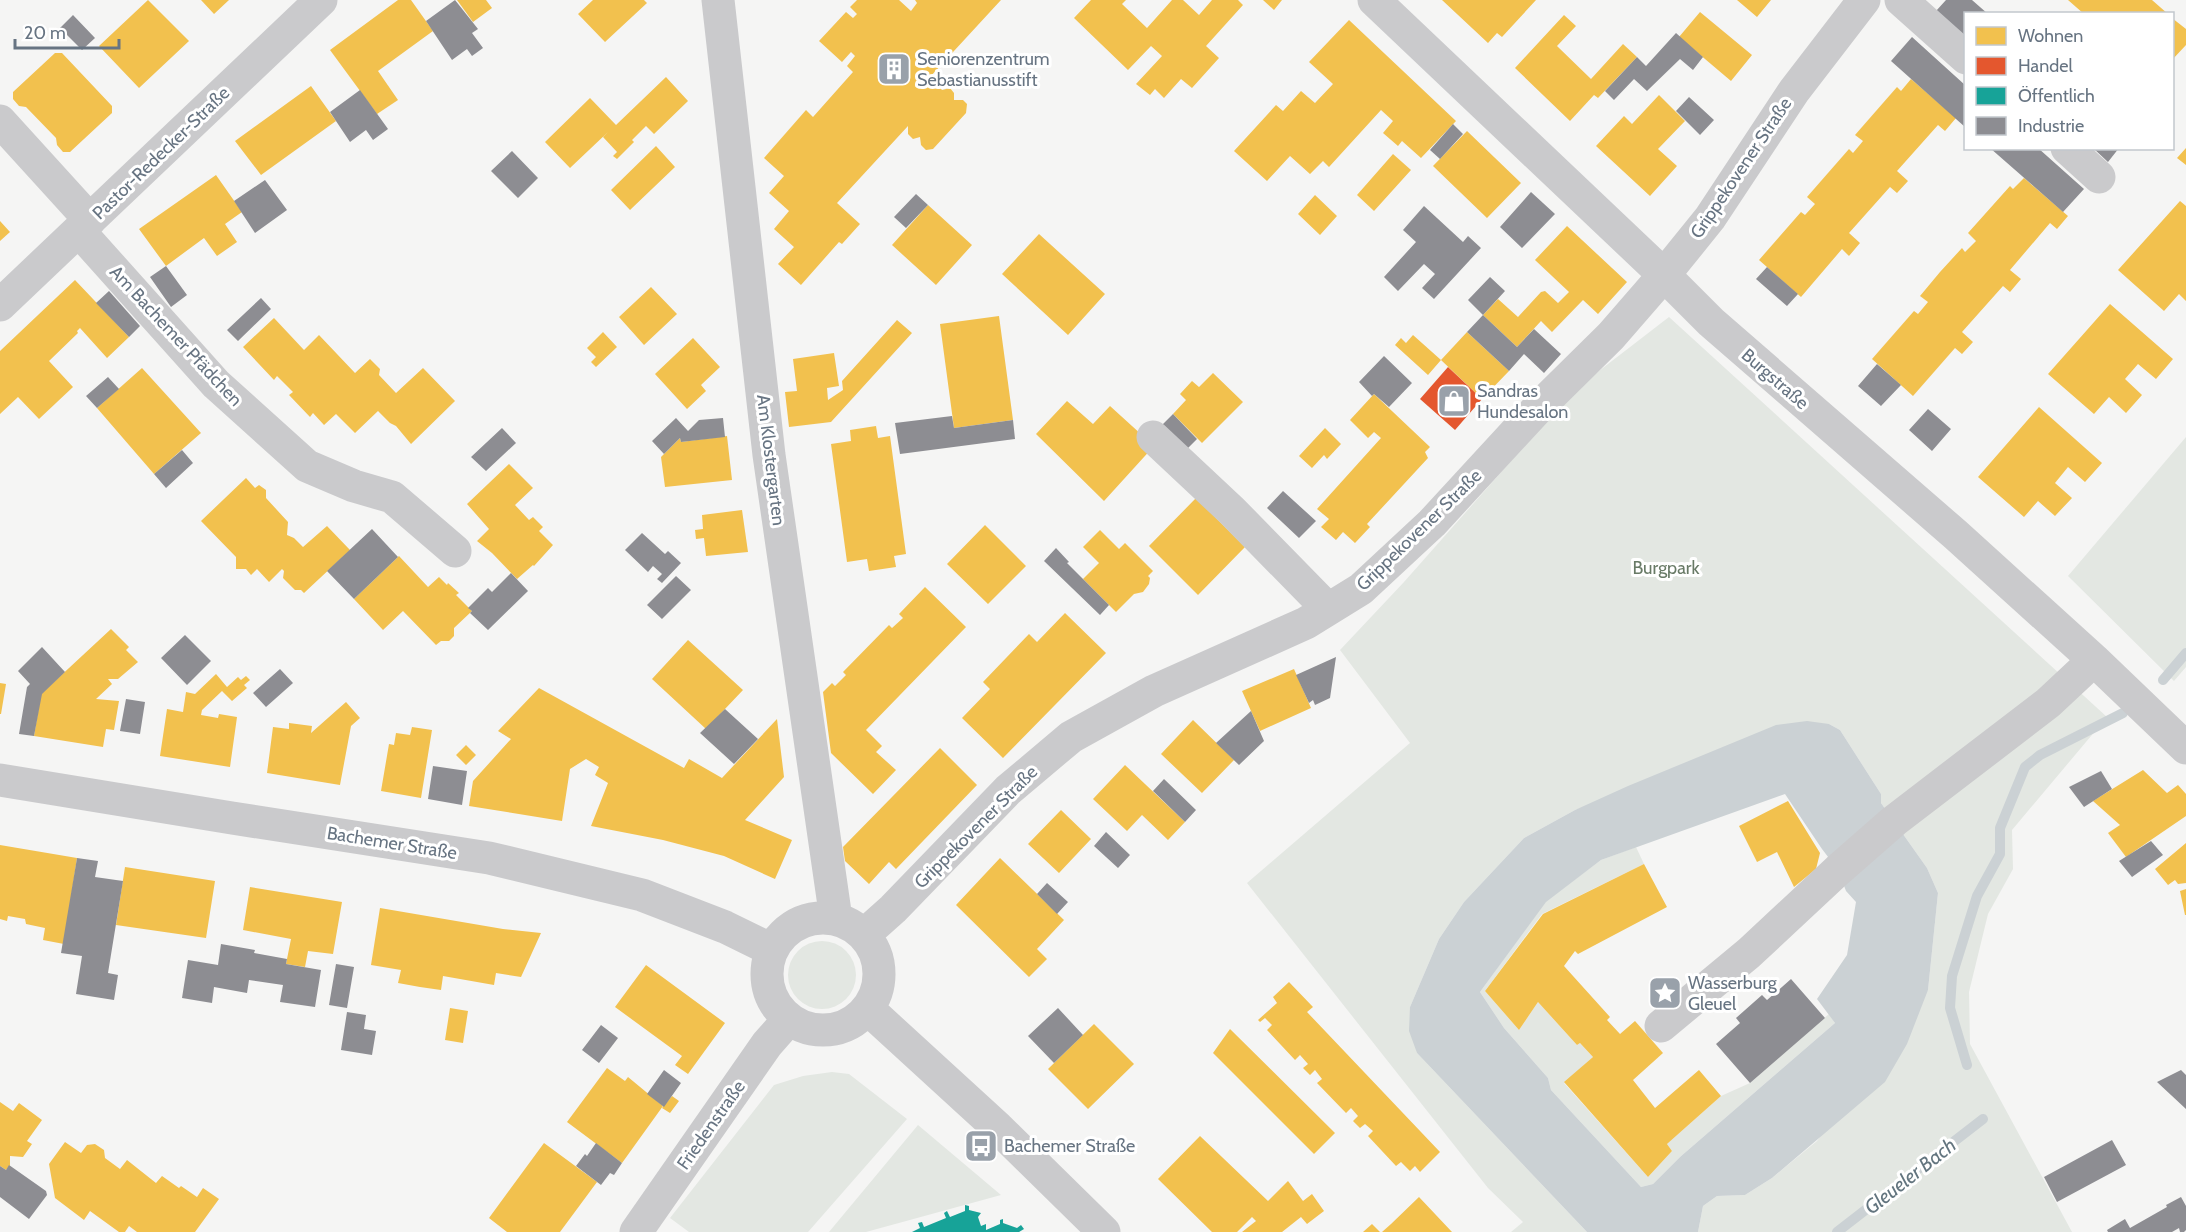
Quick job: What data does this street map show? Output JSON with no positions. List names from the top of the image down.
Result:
{
  "streets": {
    "street": [
      "Pastor-Redecker-Straße",
      "Grippekovener Straße",
      "Am Bachemer Pfädchen",
      "Burgstraße",
      "Am Klostergarten",
      "Bachemer Straße",
      "Friedenstraße"
    ]
  },
  "crossings": [
    ["Pastor-Redecker-Straße", "Am Bachemer Pfädchen"],
    ["Grippekovener Straße", "Burgstraße"],
    ["Grippekovener Straße", "Am Klostergarten"],
    ["Grippekovener Straße", "Bachemer Straße"],
    ["Grippekovener Straße", "Friedenstraße"],
    ["Am Klostergarten", "Bachemer Straße"],
    ["Am Klostergarten", "Friedenstraße"],
    ["Bachemer Straße", "Friedenstraße"]
  ],
  "water": ["Gleueler Bach"],
  "parks": ["Burgpark"],
  "places": {
    "building": ["Seniorenzentrum Sebastianusstift"],
    "shop": ["Sandras Hundesalon"],
    "place": ["Wasserburg Gleuel"],
    "bus stop": ["Bachemer Straße"]
  },
  "legend": [
    "Wohnen",
    "Handel",
    "Öffentlich",
    "Industrie"
  ],
  "scale_bar": "20 m"
}
